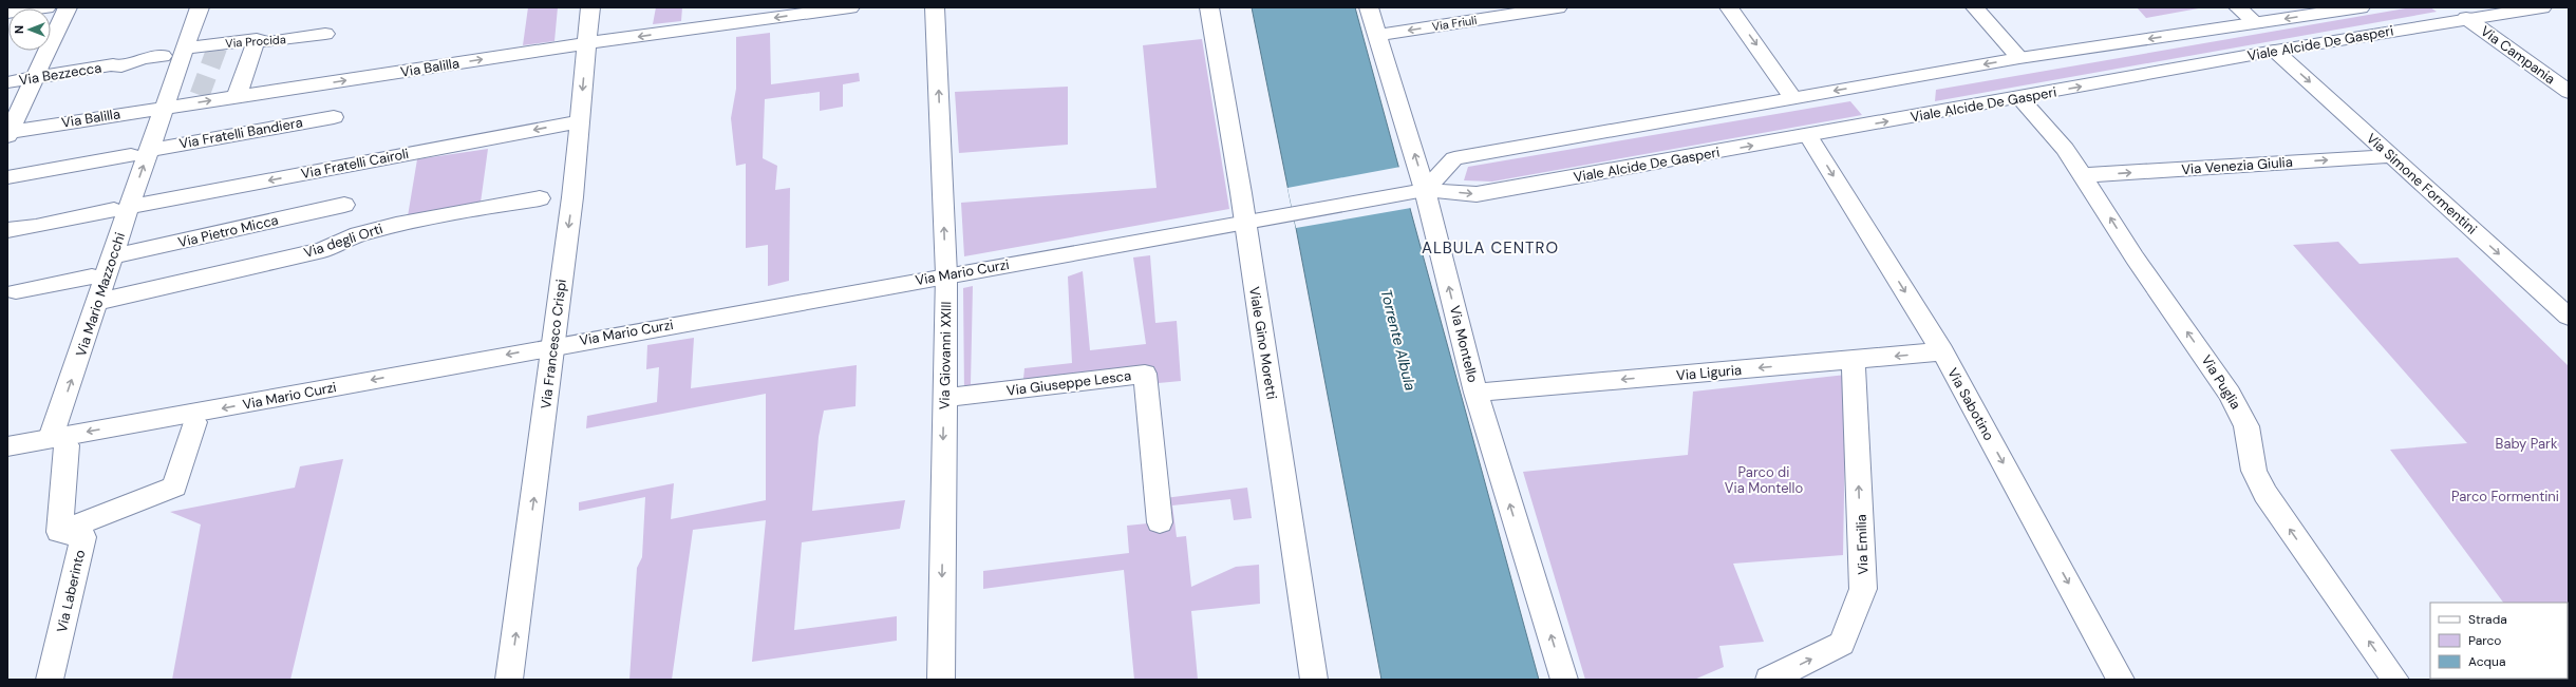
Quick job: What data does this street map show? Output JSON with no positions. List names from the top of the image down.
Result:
{
  "streets": {
    "street": [
      "Via Friuli",
      "Via Procida",
      "Viale Alcide De Gasperi",
      "Via Campania",
      "Via Balilla",
      "Via Bezzecca",
      "Via Fratelli Bandiera",
      "Via Fratelli Cairoli",
      "Via Venezia Giulia",
      "Via Simone Formentini",
      "Via Pietro Micca",
      "Via degli Orti",
      "Via Mario Curzi",
      "Via Mario Mazzocchi",
      "Viale Gino Moretti",
      "Via Francesco Crispi",
      "Via Montello",
      "Via Giovanni XXIII",
      "Via Liguria",
      "Via Puglia",
      "Via Giuseppe Lesca",
      "Via Sabotino",
      "Via Emilia",
      "Via Laberinto"
    ]
  },
  "crossings": [
    ["Via Friuli", "Via Montello"],
    ["Viale Alcide De Gasperi", "Via Campania"],
    ["Viale Alcide De Gasperi", "Via Simone Formentini"],
    ["Viale Alcide De Gasperi", "Via Mario Curzi"],
    ["Viale Alcide De Gasperi", "Viale Gino Moretti"],
    ["Viale Alcide De Gasperi", "Via Montello"],
    ["Viale Alcide De Gasperi", "Via Puglia"],
    ["Viale Alcide De Gasperi", "Via Sabotino"],
    ["Via Balilla", "Via Mario Mazzocchi"],
    ["Via Balilla", "Via Francesco Crispi"],
    ["Via Fratelli Bandiera", "Via Mario Mazzocchi"],
    ["Via Fratelli Cairoli", "Via Mario Mazzocchi"],
    ["Via Fratelli Cairoli", "Via Francesco Crispi"],
    ["Via Venezia Giulia", "Via Simone Formentini"],
    ["Via Venezia Giulia", "Via Puglia"],
    ["Via Pietro Micca", "Via Mario Mazzocchi"],
    ["Via degli Orti", "Via Mario Mazzocchi"],
    ["Via Mario Curzi", "Via Mario Mazzocchi"],
    ["Via Mario Curzi", "Viale Gino Moretti"],
    ["Via Mario Curzi", "Via Francesco Crispi"],
    ["Via Mario Curzi", "Via Giovanni XXIII"],
    ["Via Montello", "Via Liguria"],
    ["Via Giovanni XXIII", "Via Giuseppe Lesca"],
    ["Via Liguria", "Via Sabotino"],
    ["Via Liguria", "Via Emilia"]
  ],
  "one_way": [
    "Via Friuli",
    "Via Fratelli Cairoli",
    "Via Venezia Giulia",
    "Via Simone Formentini",
    "Via Mario Curzi",
    "Via Mario Mazzocchi",
    "Via Montello",
    "Via Liguria",
    "Via Puglia",
    "Via Sabotino",
    "Via Emilia"
  ],
  "districts": ["ALBULA CENTRO"],
  "water": ["Torrente Albula"],
  "parks": ["Baby Park", "Parco di Via Montello", "Parco Formentini"],
  "legend": ["Strada", "Parco", "Acqua"],
  "north": "left"
}
